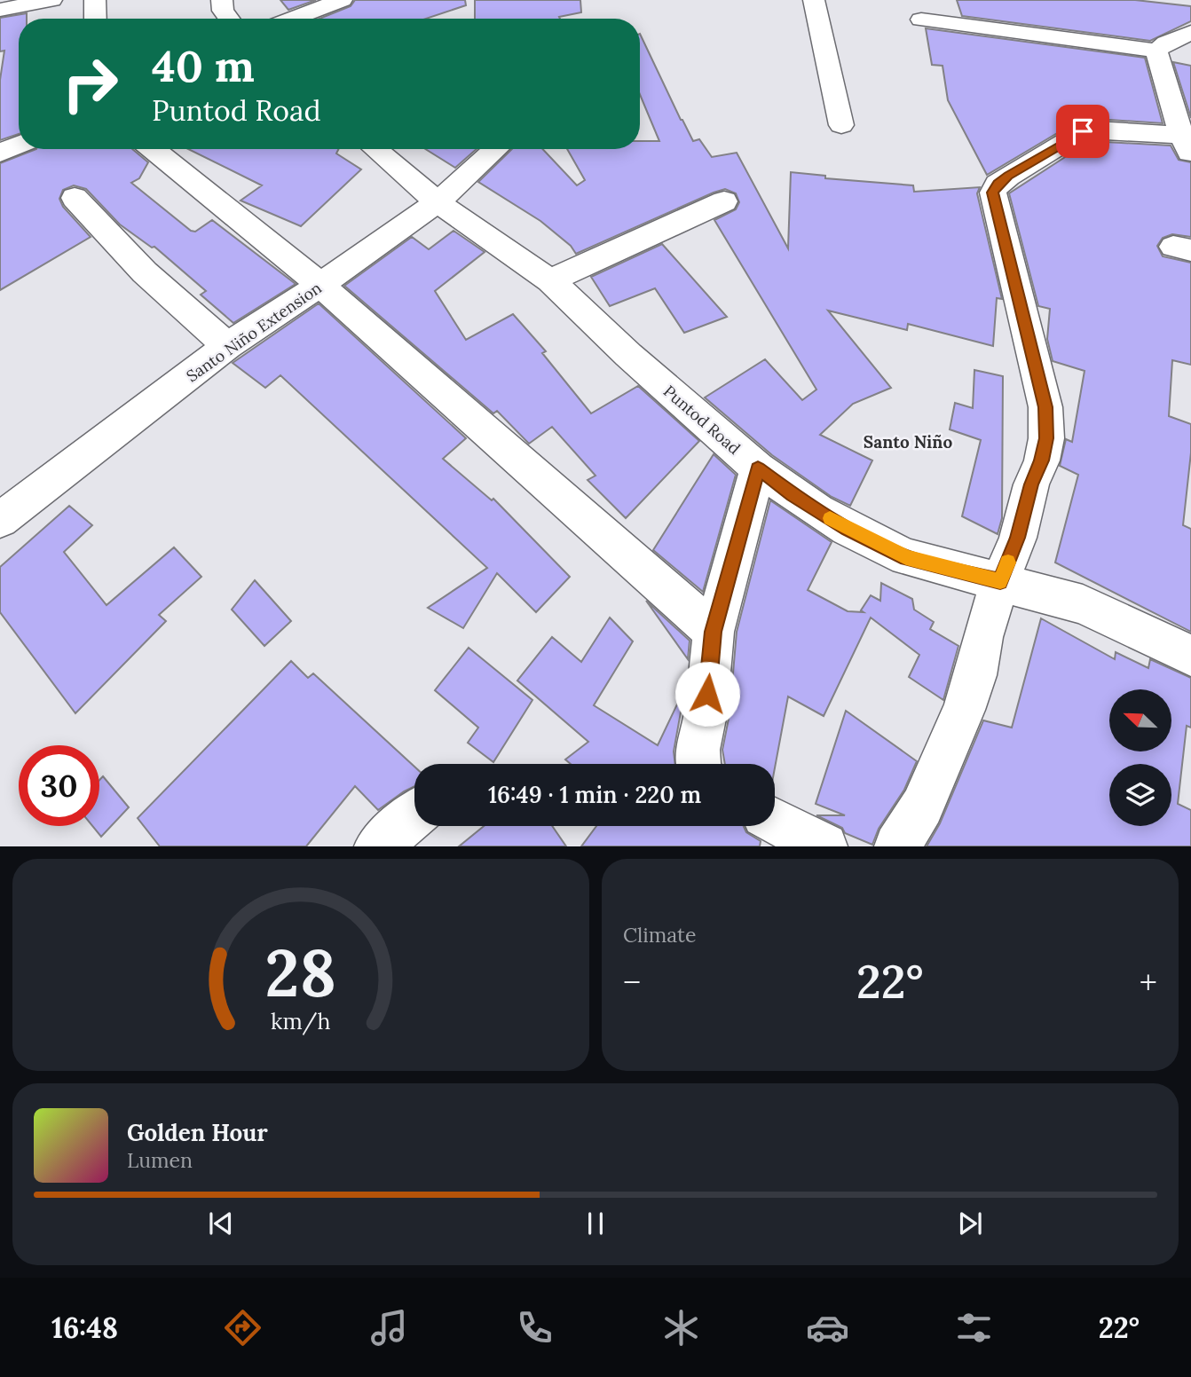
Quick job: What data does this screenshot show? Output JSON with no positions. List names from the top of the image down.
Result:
{
  "streets": {
    "street": ["Santo Niño Extension", "Puntod Road"]
  },
  "crossings": [
    ["Santo Niño Extension", "Puntod Road"]
  ],
  "districts": ["Santo Niño"],
  "north": "top left",
  "page": {
    "turn": ["40 m", "Puntod Road"],
    "limit": "30",
    "trip": "16:49 · 1 min · 220 m",
    "tile": "Climate",
    "heat": ["−", "22°", "+"],
    "song": ["Golden Hour", "Lumen"],
    "tabs": ["16:48", "22°"],
    "gauge": ["28", "km/h"]
  }
}
